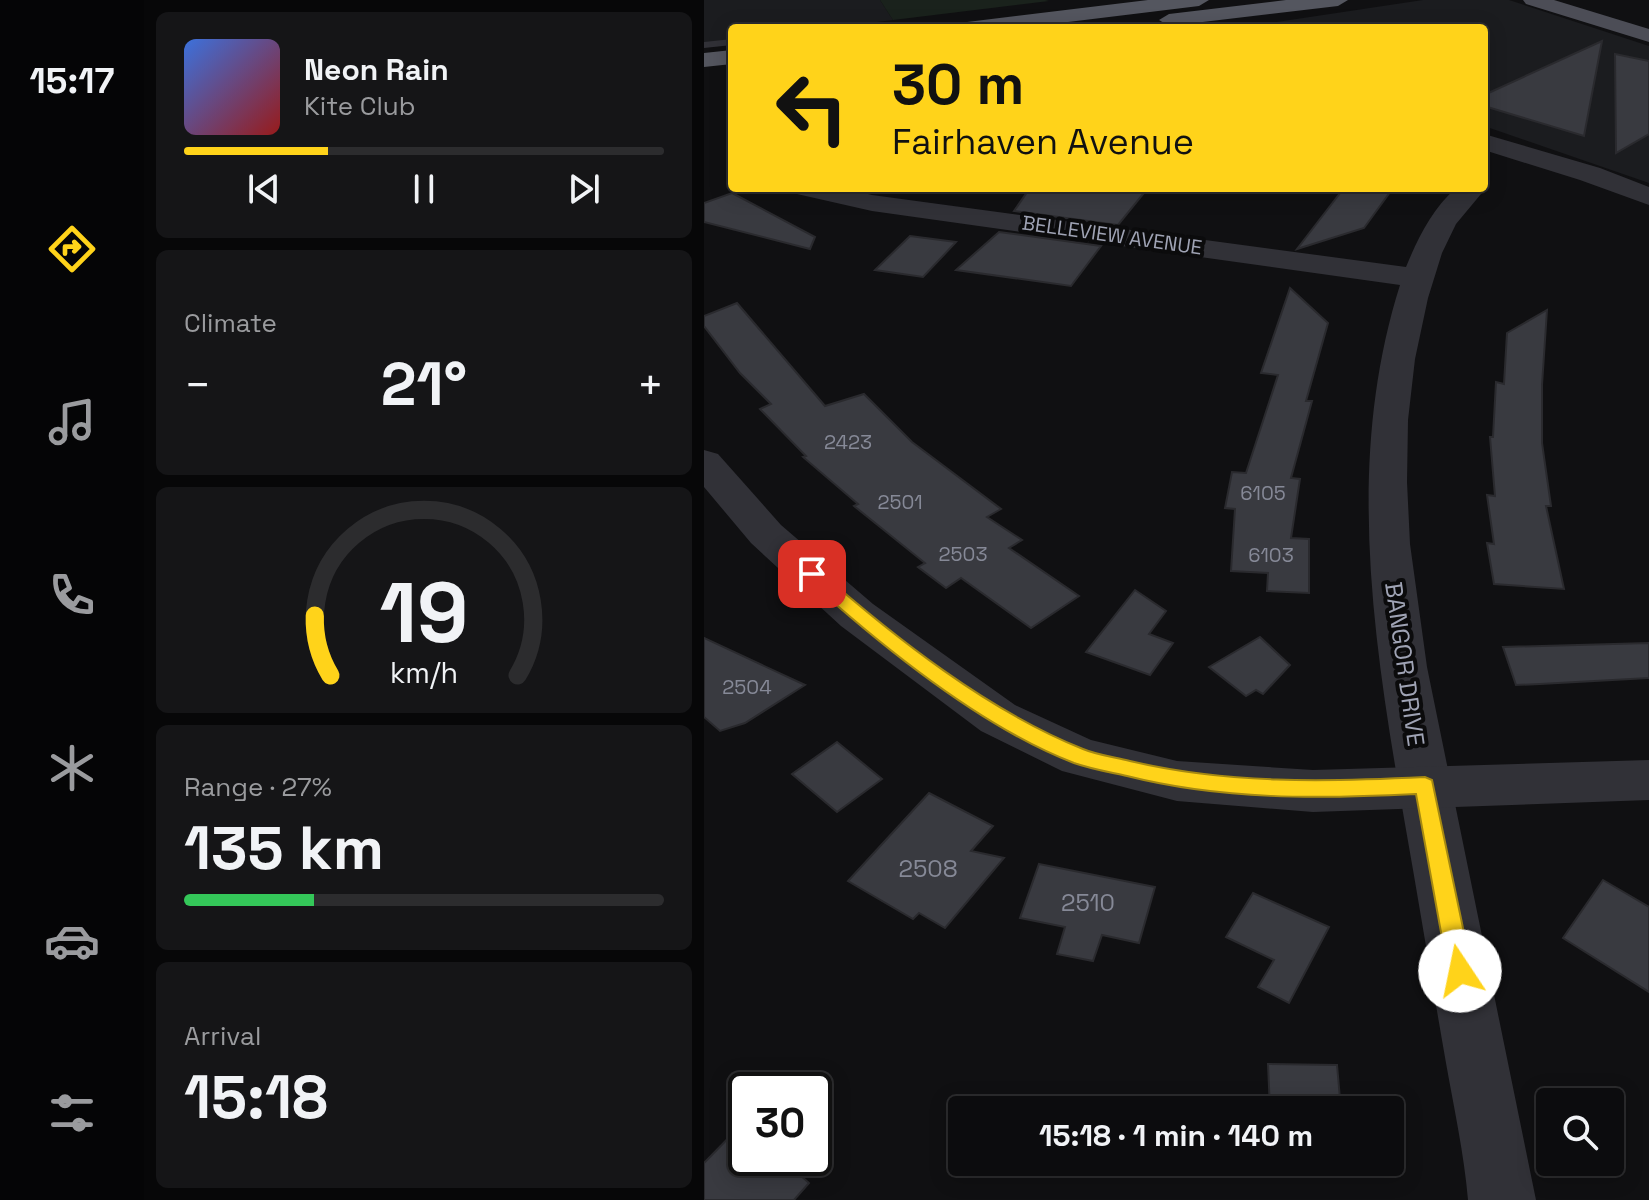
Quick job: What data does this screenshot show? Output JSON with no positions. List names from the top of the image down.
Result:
{
  "streets": {
    "street": ["BELLEVIEW AVENUE", "BANGOR DRIVE"]
  },
  "crossings": [
    ["BELLEVIEW AVENUE", "BANGOR DRIVE"]
  ],
  "house_numbers": [
    "2423",
    "6105",
    "2501",
    "2503",
    "6103",
    "2504",
    "2508",
    "2510"
  ],
  "page": {
    "tabs": "15:17",
    "turn": ["30 m", "Fairhaven Avenue"],
    "song": ["Neon Rain", "Kite Club"],
    "tile": [
      "Climate",
      ["Range · 27%", "135 km"],
      ["Arrival", "15:18"]
    ],
    "heat": ["−", "21°", "+"],
    "limit": "30",
    "trip": "15:18 · 1 min · 140 m",
    "gauge": ["19", "km/h"]
  }
}
